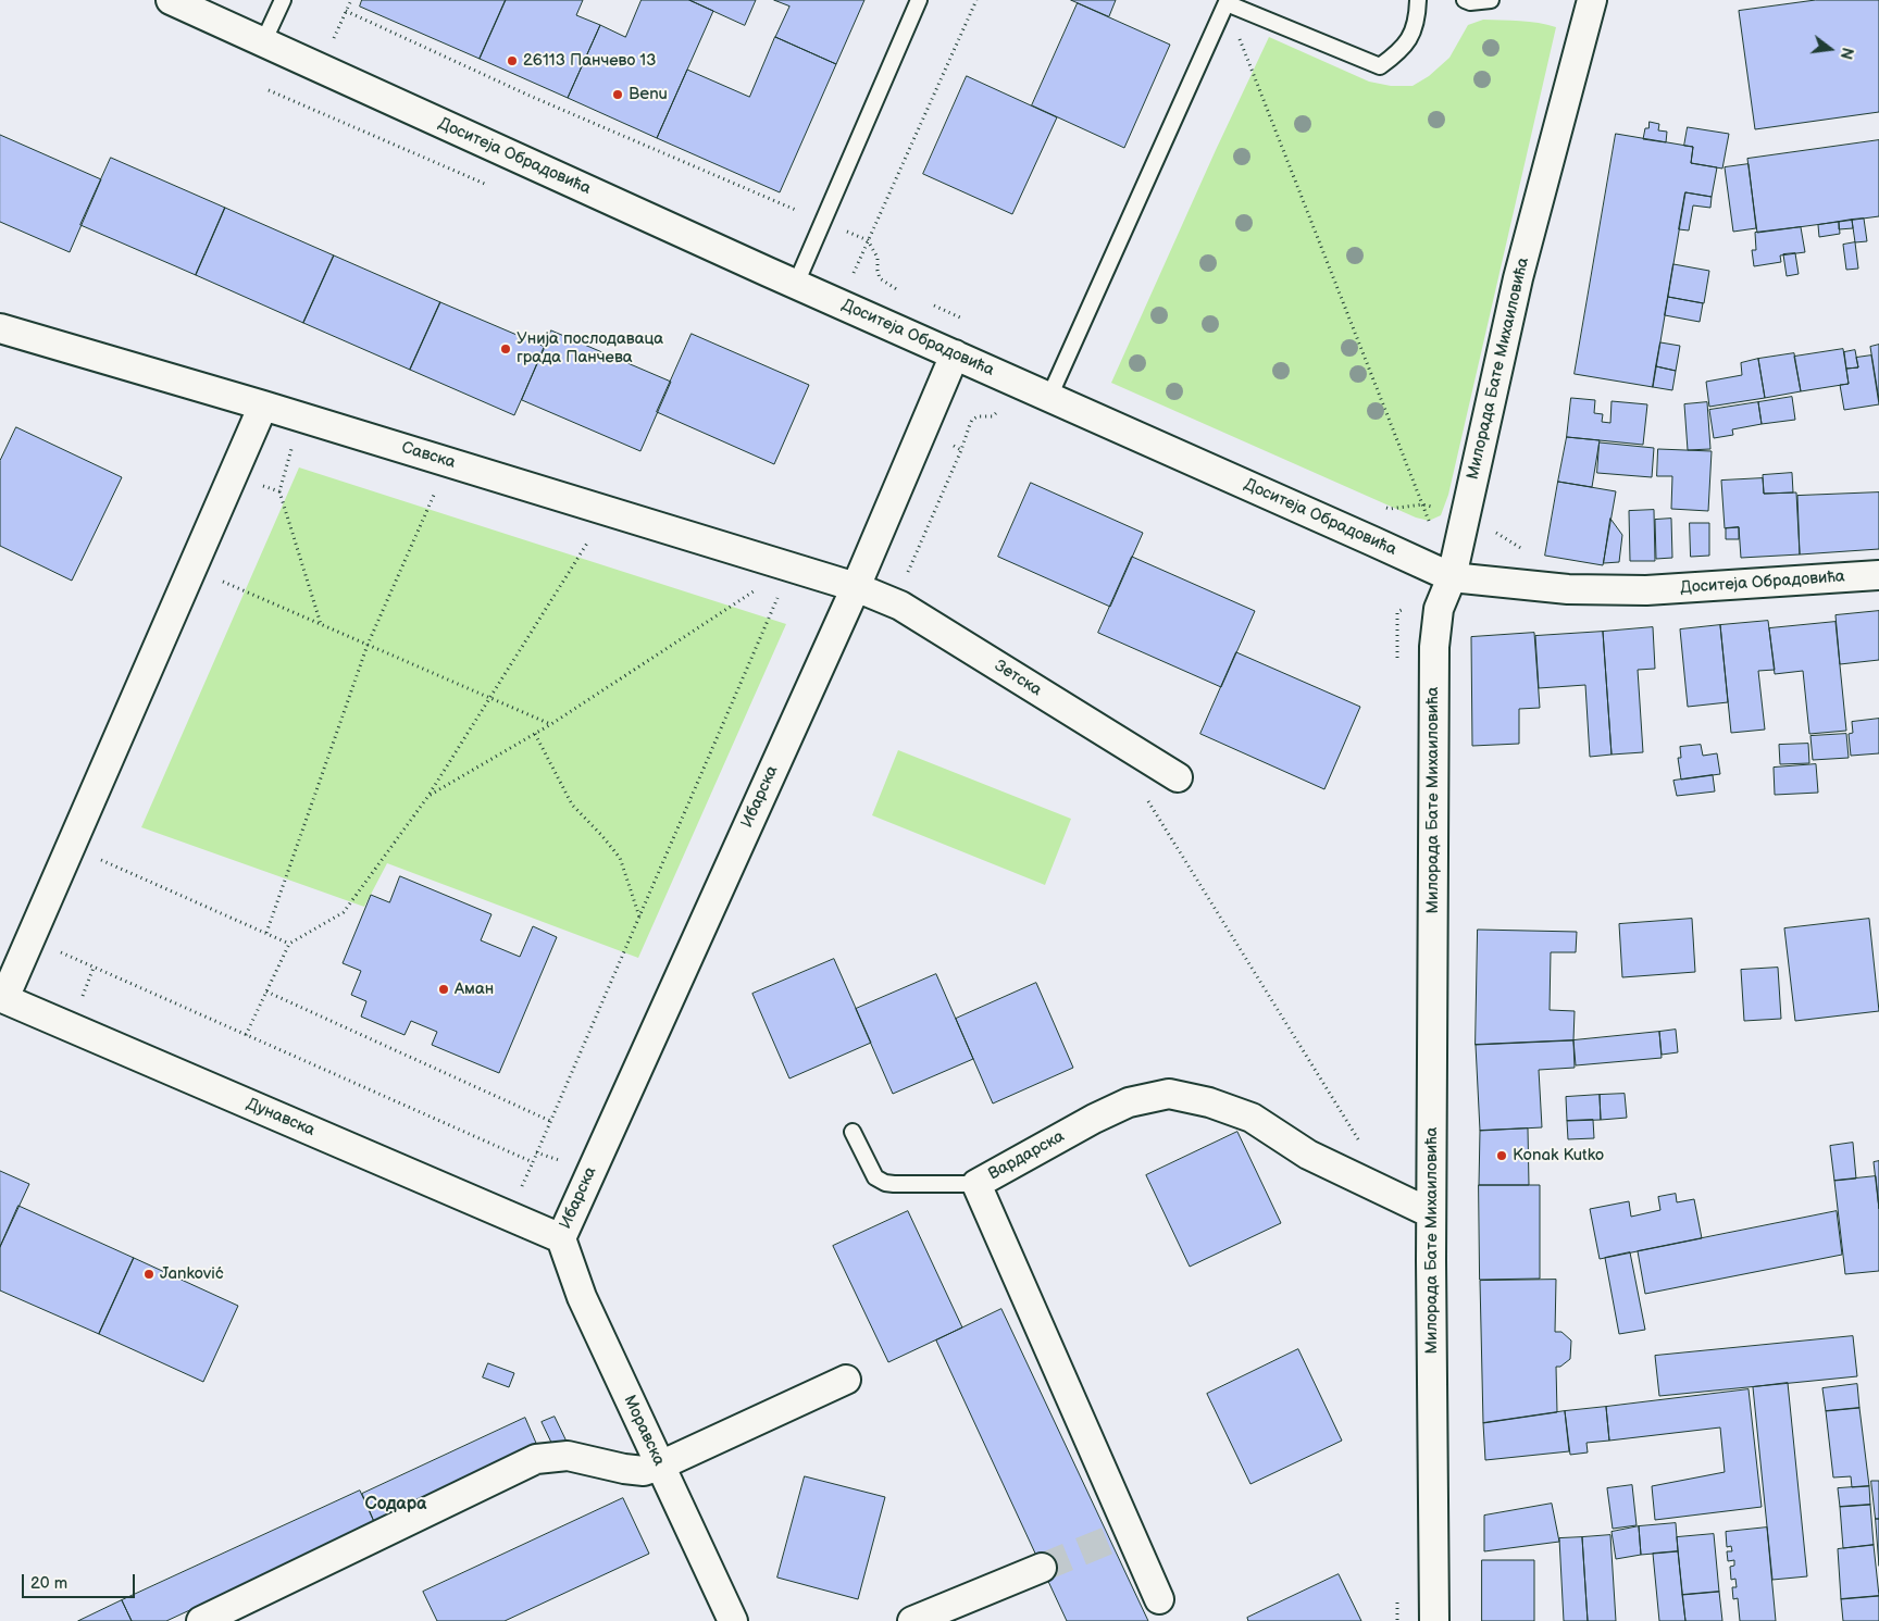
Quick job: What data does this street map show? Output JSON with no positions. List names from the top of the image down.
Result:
{
  "streets": {
    "street": [
      "Доситеја Обрадовића",
      "Милорада Бате Михаиловића",
      "Савска",
      "Зетска",
      "Ибарска",
      "Дунавска",
      "Вардарска",
      "Моравска"
    ]
  },
  "crossings": [
    ["Доситеја Обрадовића", "Милорада Бате Михаиловића"],
    ["Доситеја Обрадовића", "Ибарска"],
    ["Милорада Бате Михаиловића", "Вардарска"],
    ["Савска", "Зетска"],
    ["Савска", "Ибарска"],
    ["Зетска", "Ибарска"],
    ["Ибарска", "Дунавска"],
    ["Ибарска", "Моравска"],
    ["Дунавска", "Моравска"]
  ],
  "districts": ["Содара"],
  "places": [
    "26113 Панчево 13",
    "Benu",
    "Унија послодаваца града Панчева",
    "Аман",
    "Konak Kutko",
    "Janković"
  ],
  "scale_bar": "20 m",
  "north": "right"
}
